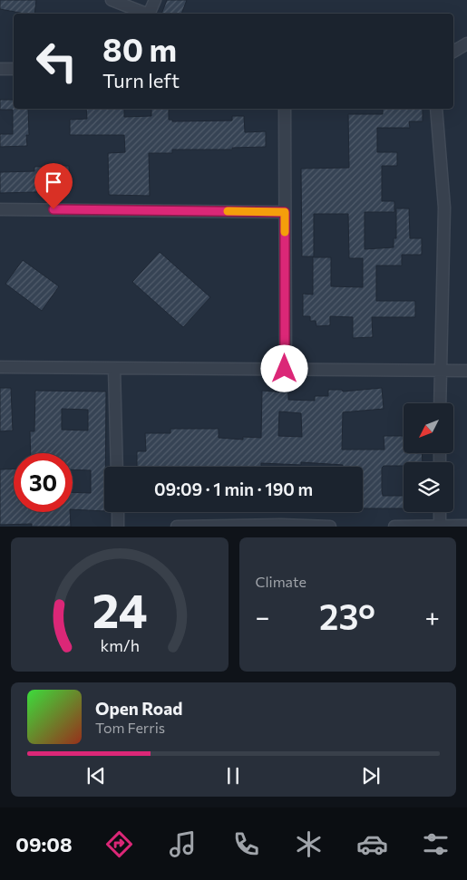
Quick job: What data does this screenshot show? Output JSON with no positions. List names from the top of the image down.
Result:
{
  "north": "bottom left",
  "page": {
    "turn": ["80 m", "Turn left"],
    "limit": "30",
    "trip": "09:09 · 1 min · 190 m",
    "tile": "Climate",
    "heat": ["−", "23°", "+"],
    "song": ["Open Road", "Tom Ferris"],
    "tabs": "09:08",
    "gauge": ["24", "km/h"]
  }
}
